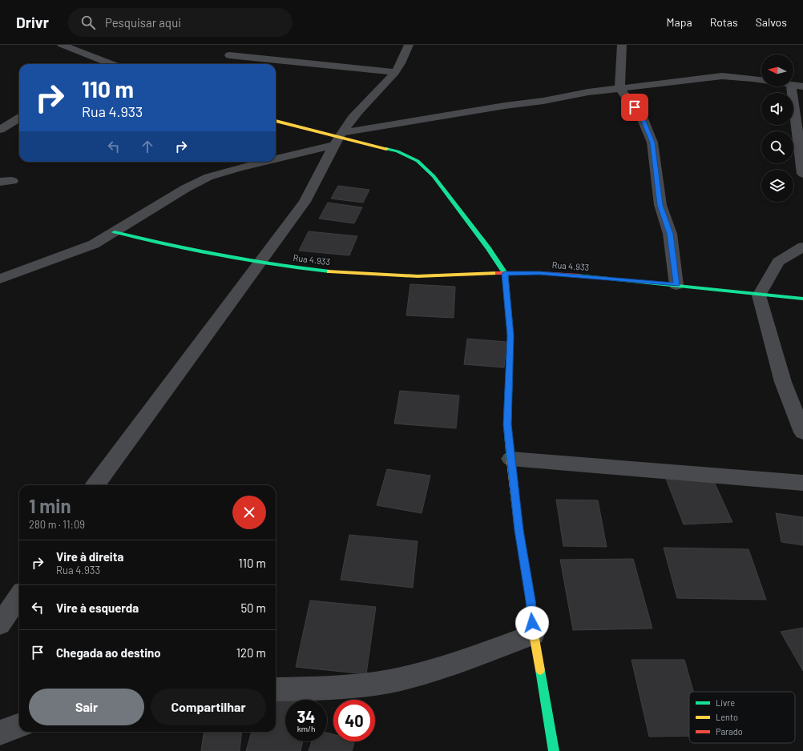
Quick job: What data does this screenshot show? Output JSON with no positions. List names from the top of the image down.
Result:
{
  "streets": {
    "street": ["Rua 4.933"]
  },
  "legend": ["Livre", "Lento", "Parado"],
  "north": "left",
  "page": {
    "header": "Drivr",
    "search": "Pesquisar aqui",
    "nav": ["Mapa", "Rotas", "Salvos"],
    "turn": ["110 m", "Rua 4.933"],
    "heading": ["1 min", "280 m · 11:09"],
    "list": [
      {
        "name": "Vire à direita",
        "note": "Rua 4.933",
        "value": "110 m"
      },
      {
        "name": "Vire à esquerda",
        "value": "50 m"
      },
      {
        "name": "Chegada ao destino",
        "value": "120 m"
      }
    ],
    "buttons": ["Sair", "Compartilhar"],
    "speed": "34 km/h",
    "limit": "40"
  }
}
